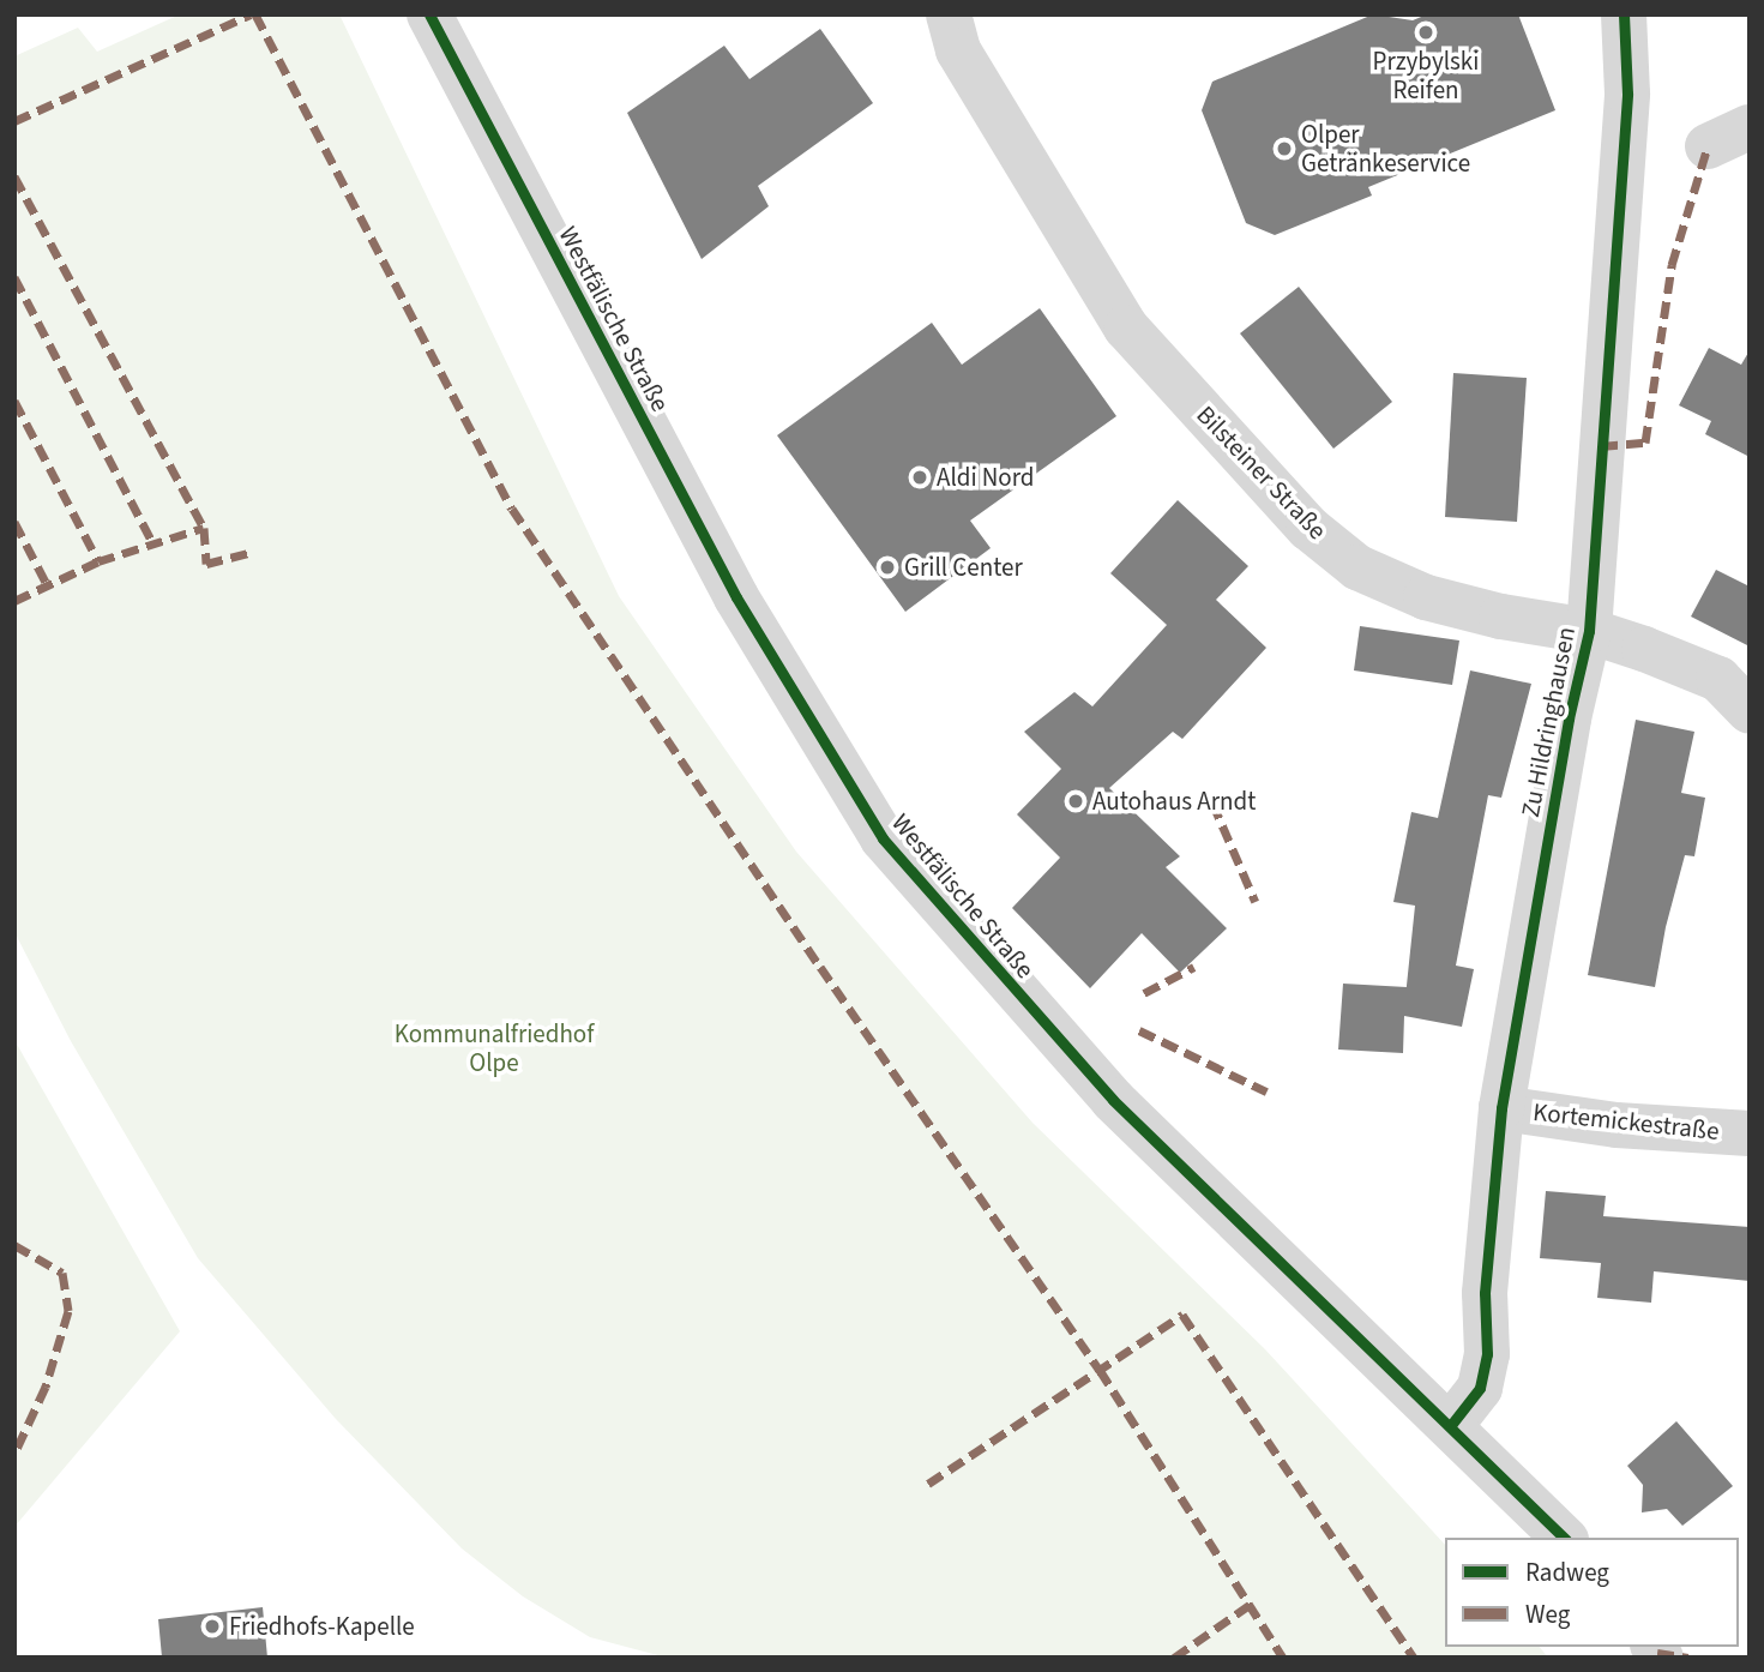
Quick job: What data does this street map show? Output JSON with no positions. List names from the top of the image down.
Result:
{
  "streets": {
    "street": [
      "Westfälische Straße",
      "Bilsteiner Straße",
      "Zu Hildringhausen",
      "Kortemickestraße"
    ]
  },
  "crossings": [
    ["Westfälische Straße", "Zu Hildringhausen"],
    ["Bilsteiner Straße", "Zu Hildringhausen"],
    ["Zu Hildringhausen", "Kortemickestraße"]
  ],
  "parks": ["Kommunalfriedhof Olpe"],
  "places": [
    "Przybylski Reifen",
    "Olper Getränkeservice",
    "Aldi Nord",
    "Grill Center",
    "Autohaus Arndt",
    "Friedhofs-Kapelle"
  ],
  "legend": ["Radweg", "Weg"]
}
